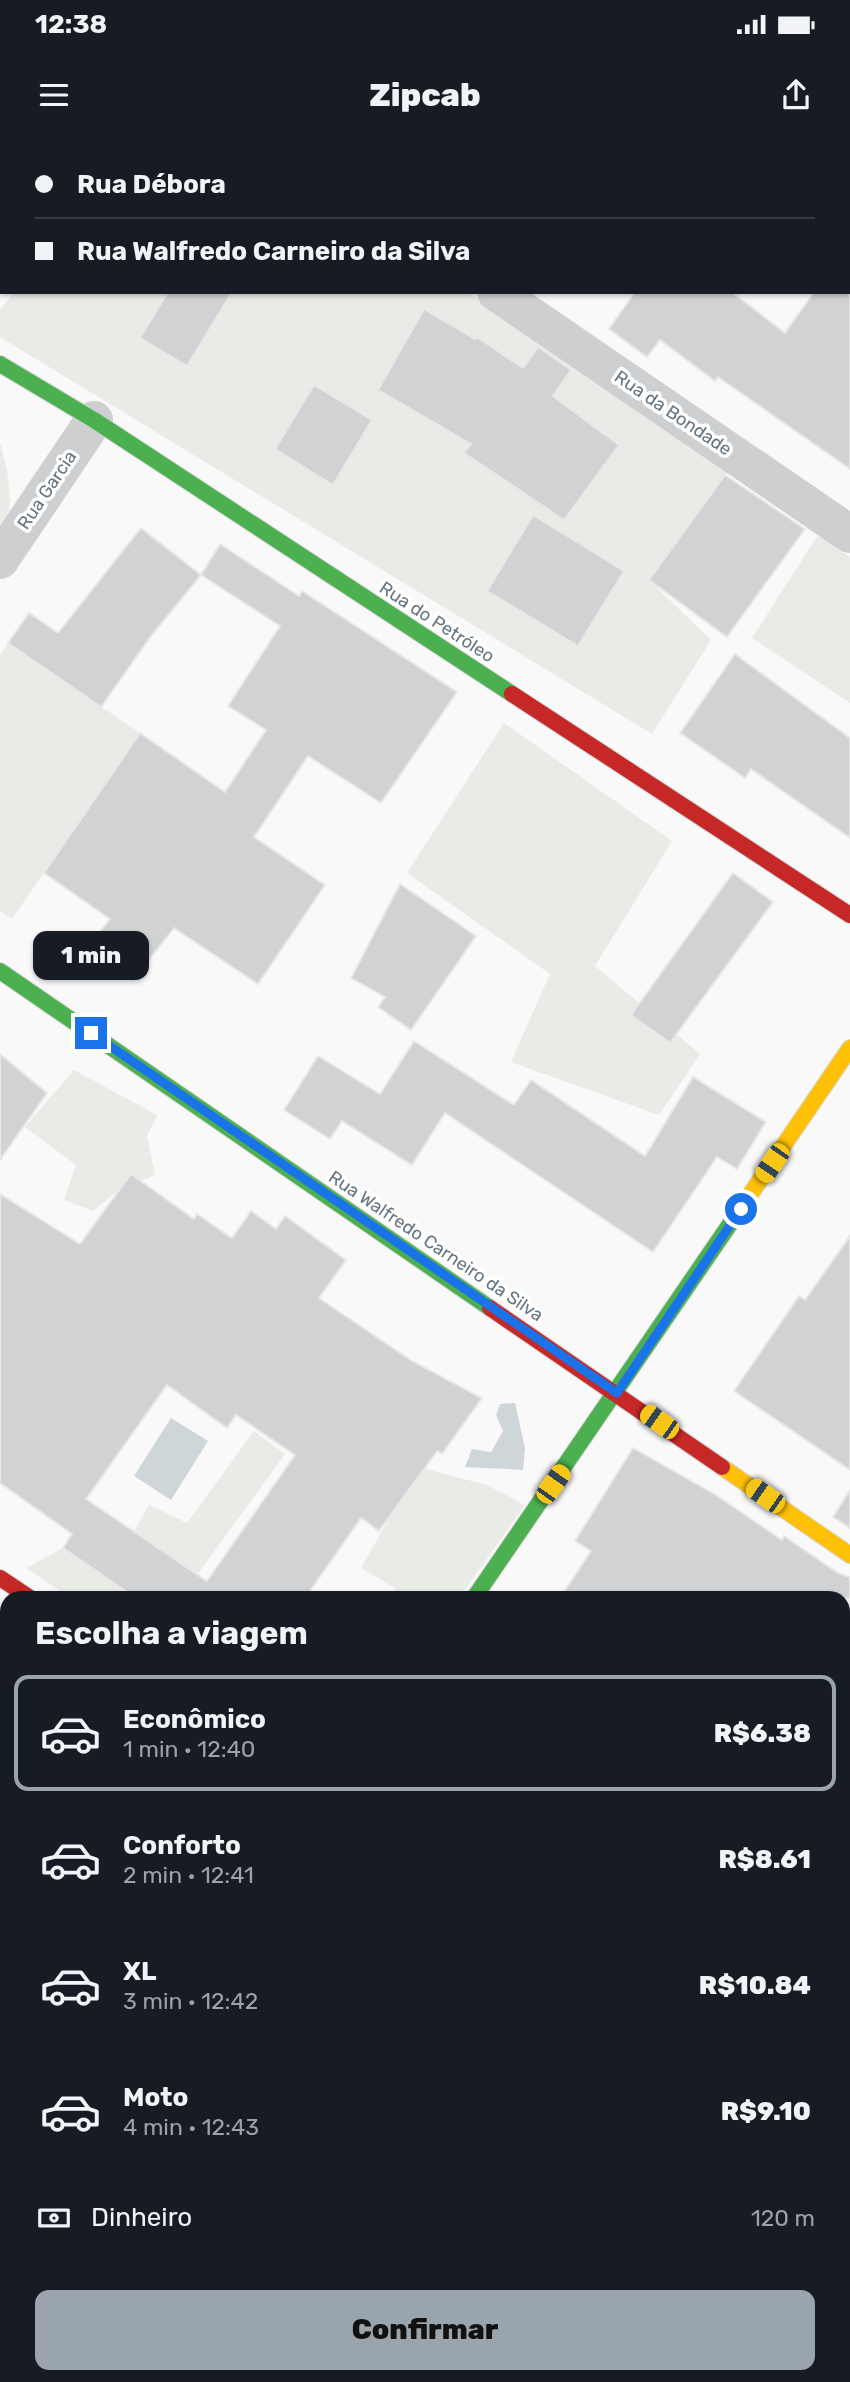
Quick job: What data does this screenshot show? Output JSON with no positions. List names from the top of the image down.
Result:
{
  "streets": {
    "street": [
      "Rua da Bondade",
      "Rua Garcia",
      "Rua do Petróleo",
      "Rua Walfredo Carneiro da Silva"
    ]
  },
  "crossings": [
    ["Rua Garcia", "Rua do Petróleo"]
  ],
  "page": {
    "status": "12:38",
    "header": "Zipcab",
    "banner": ["Rua Débora", "Rua Walfredo Carneiro da Silva"],
    "bubble": "1 min",
    "heading": "Escolha a viagem",
    "list": [
      {
        "name": "Econômico",
        "note": "1 min · 12:40",
        "value": "R$6.38"
      },
      {
        "name": "Conforto",
        "note": "2 min · 12:41",
        "value": "R$8.61"
      },
      {
        "name": "XL",
        "note": "3 min · 12:42",
        "value": "R$10.84"
      },
      {
        "name": "Moto",
        "note": "4 min · 12:43",
        "value": "R$9.10"
      }
    ],
    "pay": ["Dinheiro", "120 m"],
    "buttons": "Confirmar"
  }
}
